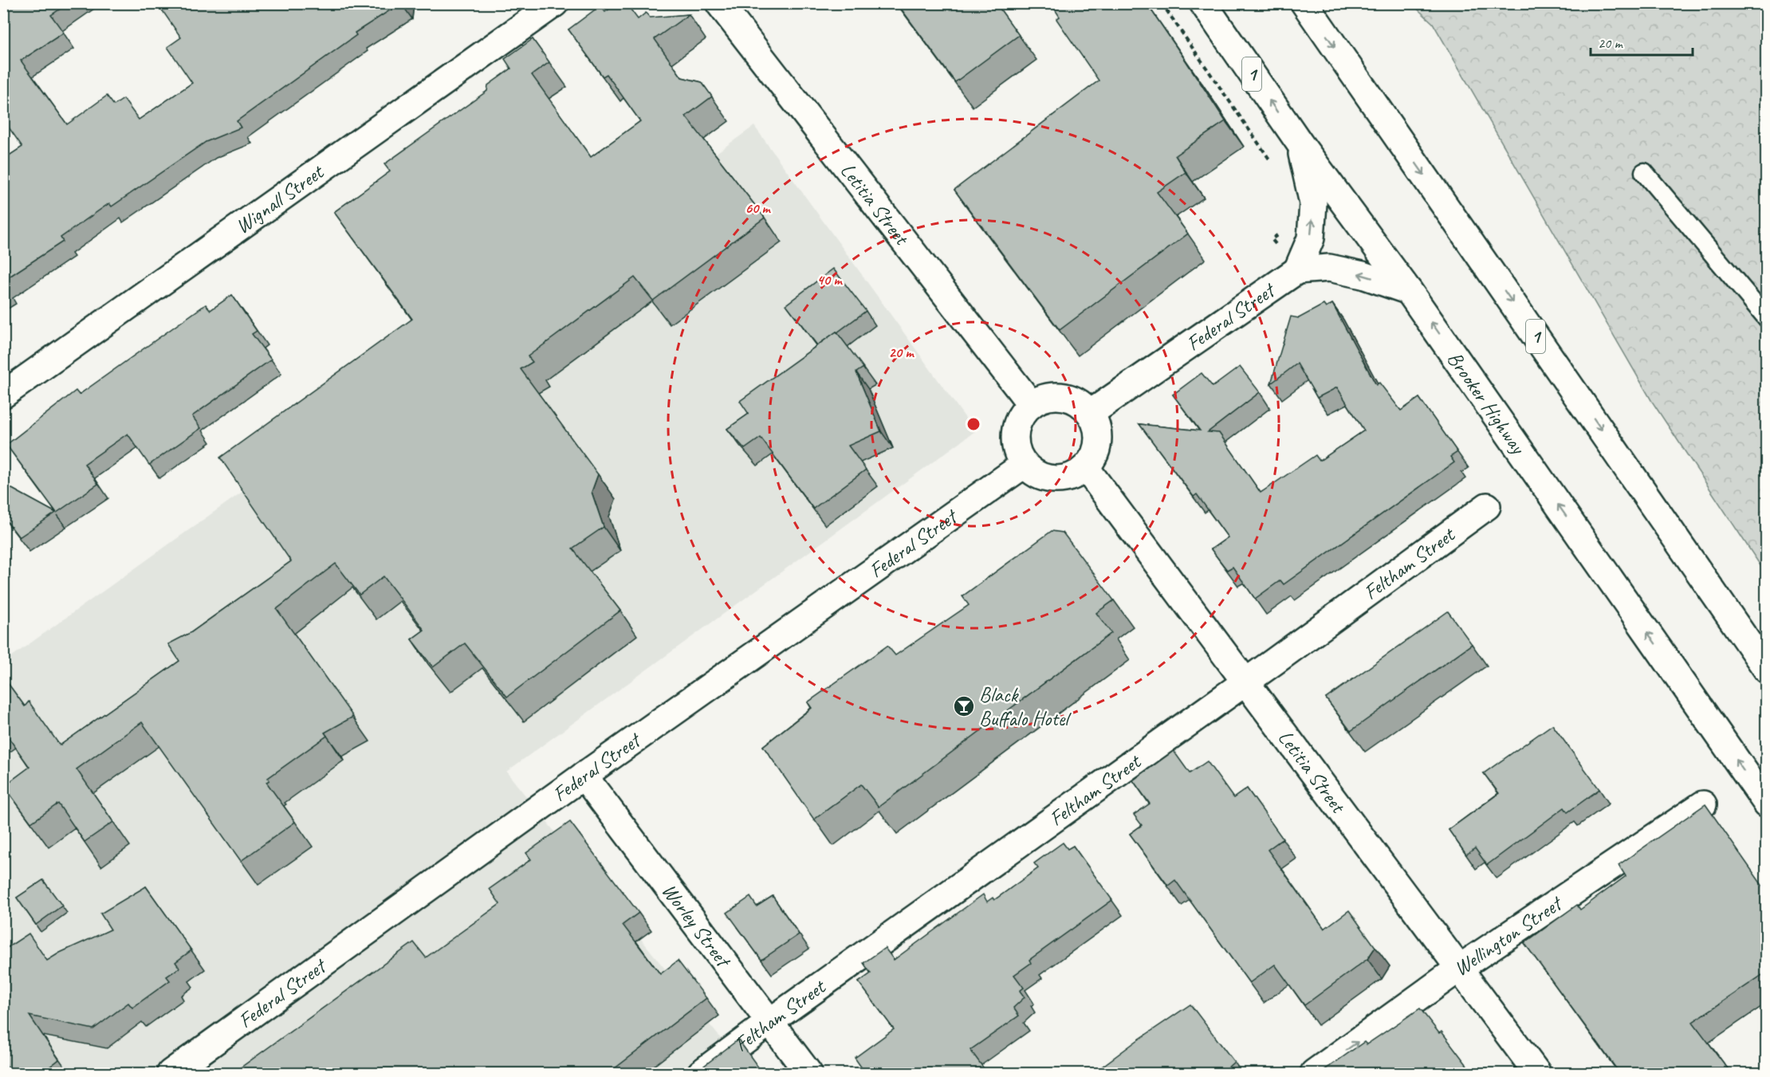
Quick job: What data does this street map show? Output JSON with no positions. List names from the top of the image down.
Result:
{
  "streets": {
    "main road": [
      "1",
      "Wignall Street",
      "Letitia Street",
      "Federal Street",
      "Brooker Highway",
      "Feltham Street",
      "Worley Street",
      "Wellington Street"
    ]
  },
  "crossings": [
    ["Letitia Street", "Federal Street"],
    ["Letitia Street", "Feltham Street"],
    ["Letitia Street", "Wellington Street"],
    ["Federal Street", "Worley Street"],
    ["Feltham Street", "Worley Street"]
  ],
  "one_way": ["Wellington Street"],
  "places": {
    "bar": ["Black Buffalo Hotel"]
  },
  "scale_bar": "20 m",
  "rings": ["60 m", "40 m", "20 m"]
}
